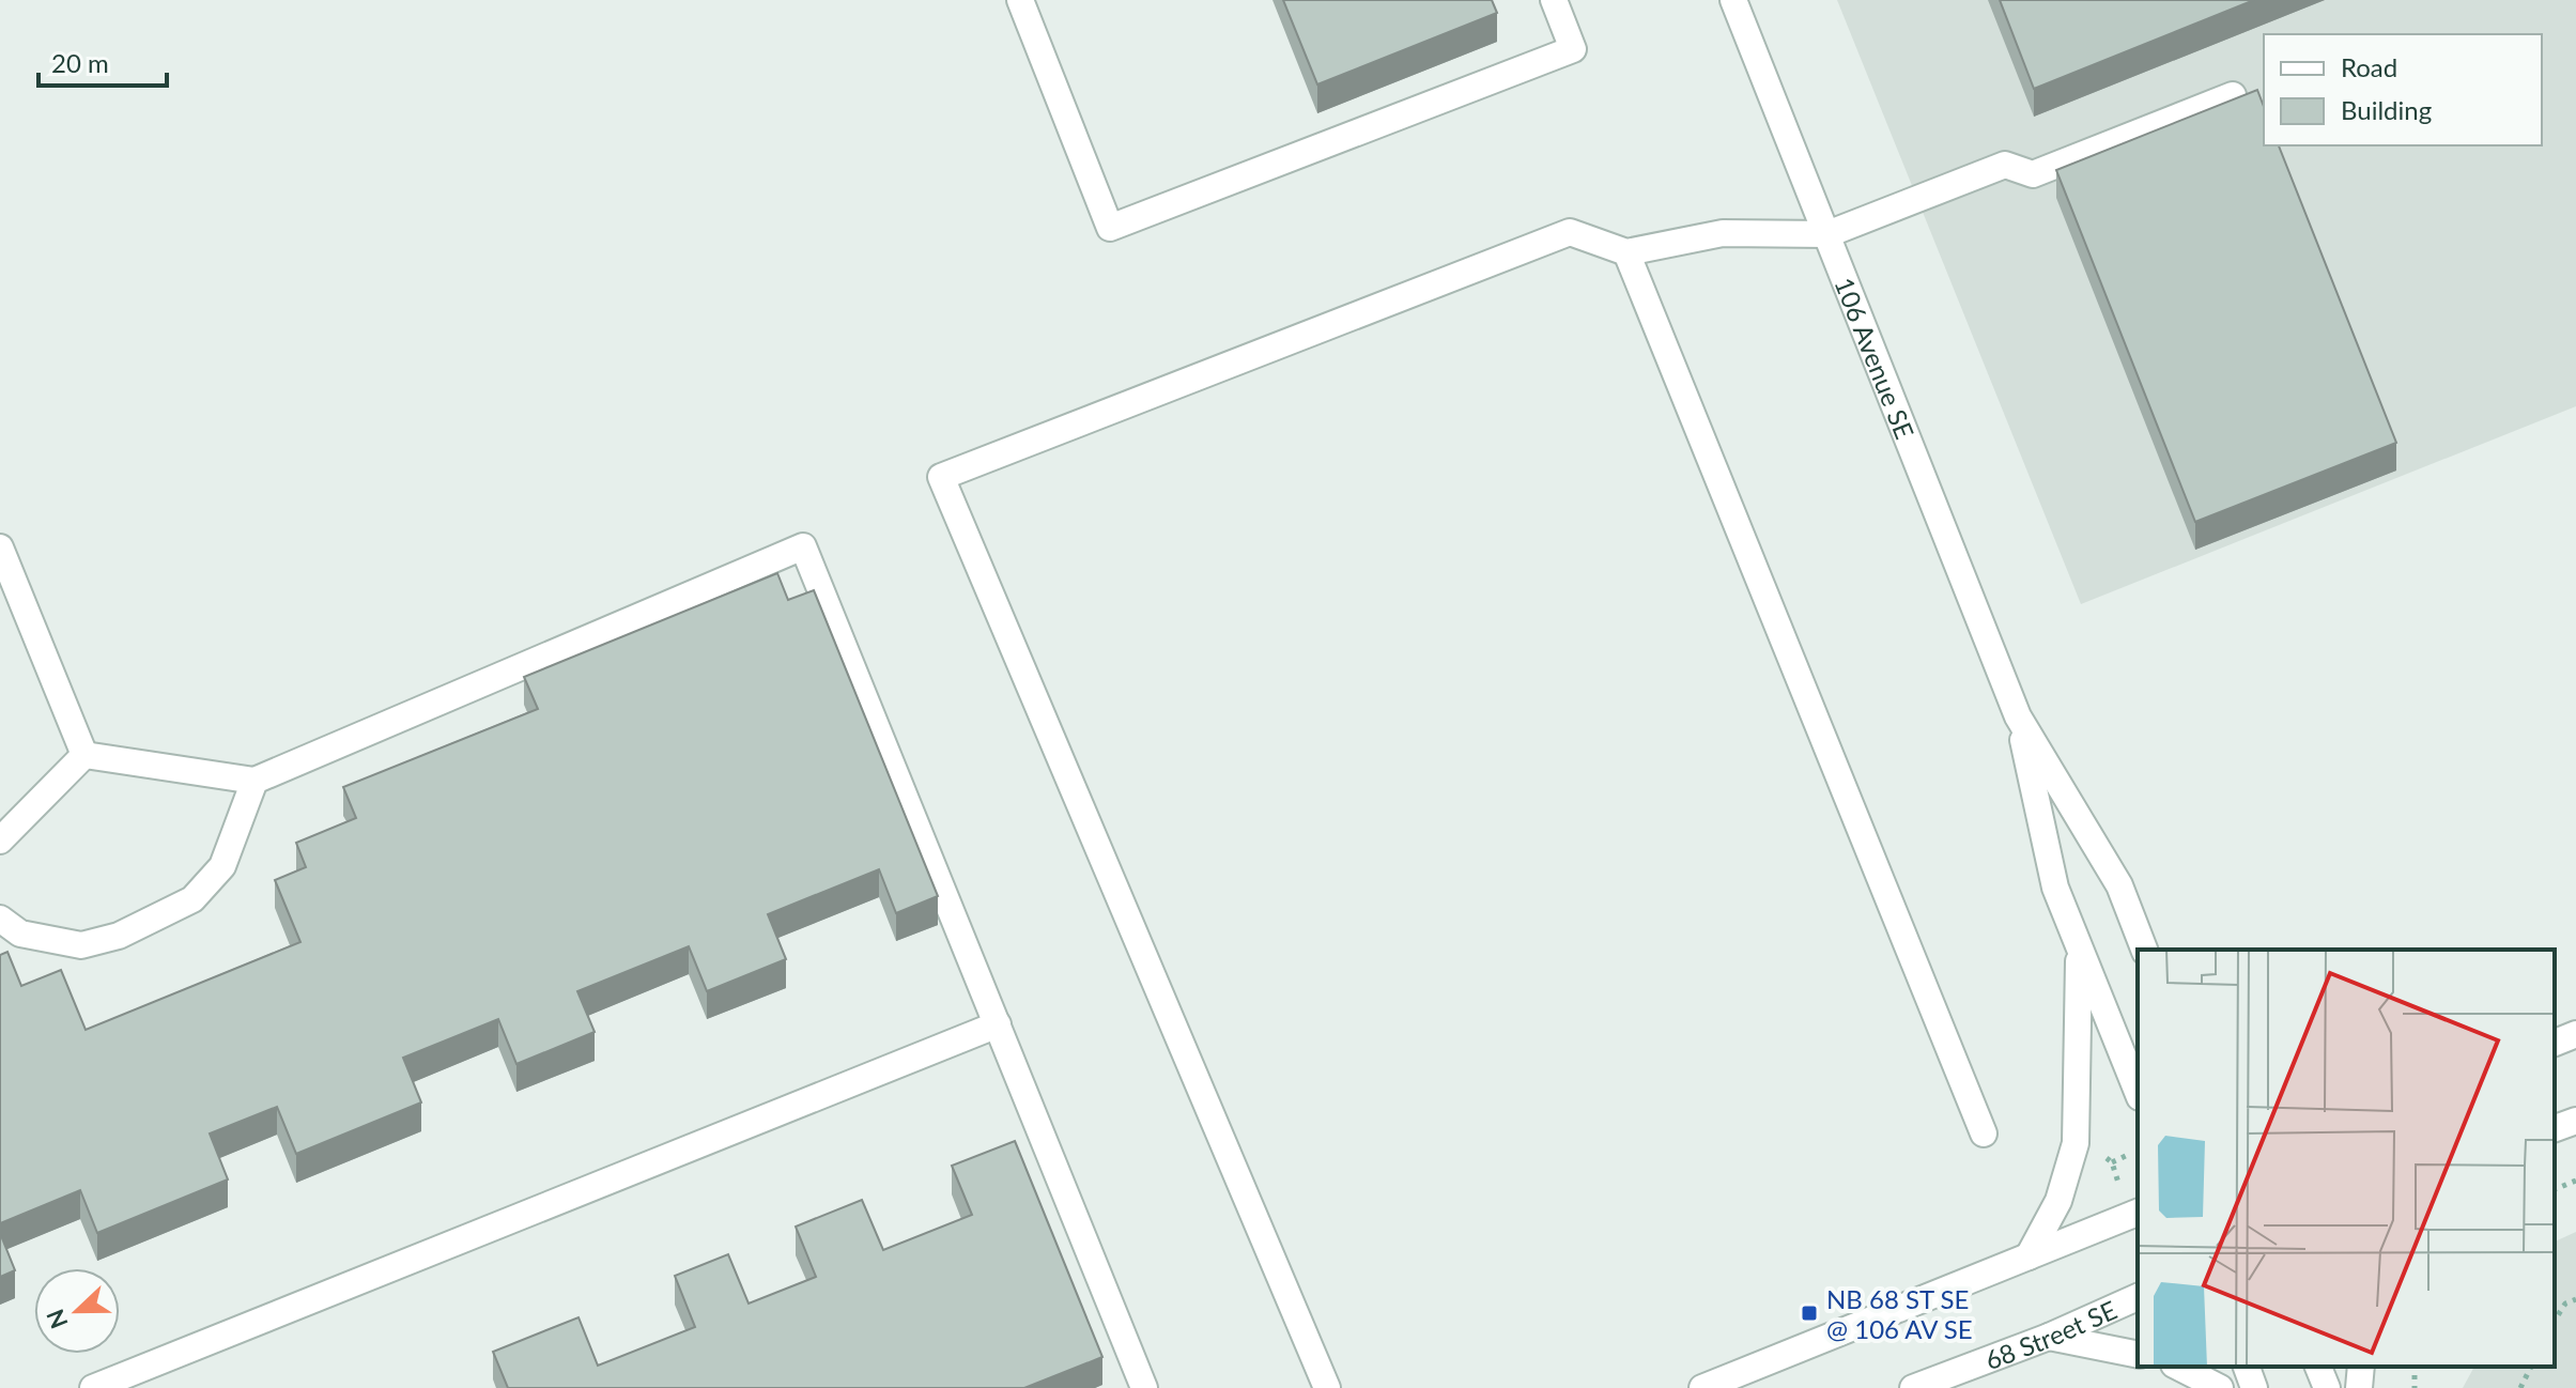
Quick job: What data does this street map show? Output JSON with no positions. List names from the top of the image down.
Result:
{
  "streets": {
    "street": ["106 Avenue SE", "68 Street SE"]
  },
  "places": {
    "transit": ["NB 68 ST SE @ 106 AV SE"]
  },
  "legend": ["Road", "Building"],
  "scale_bar": "20 m",
  "north": "left"
}
